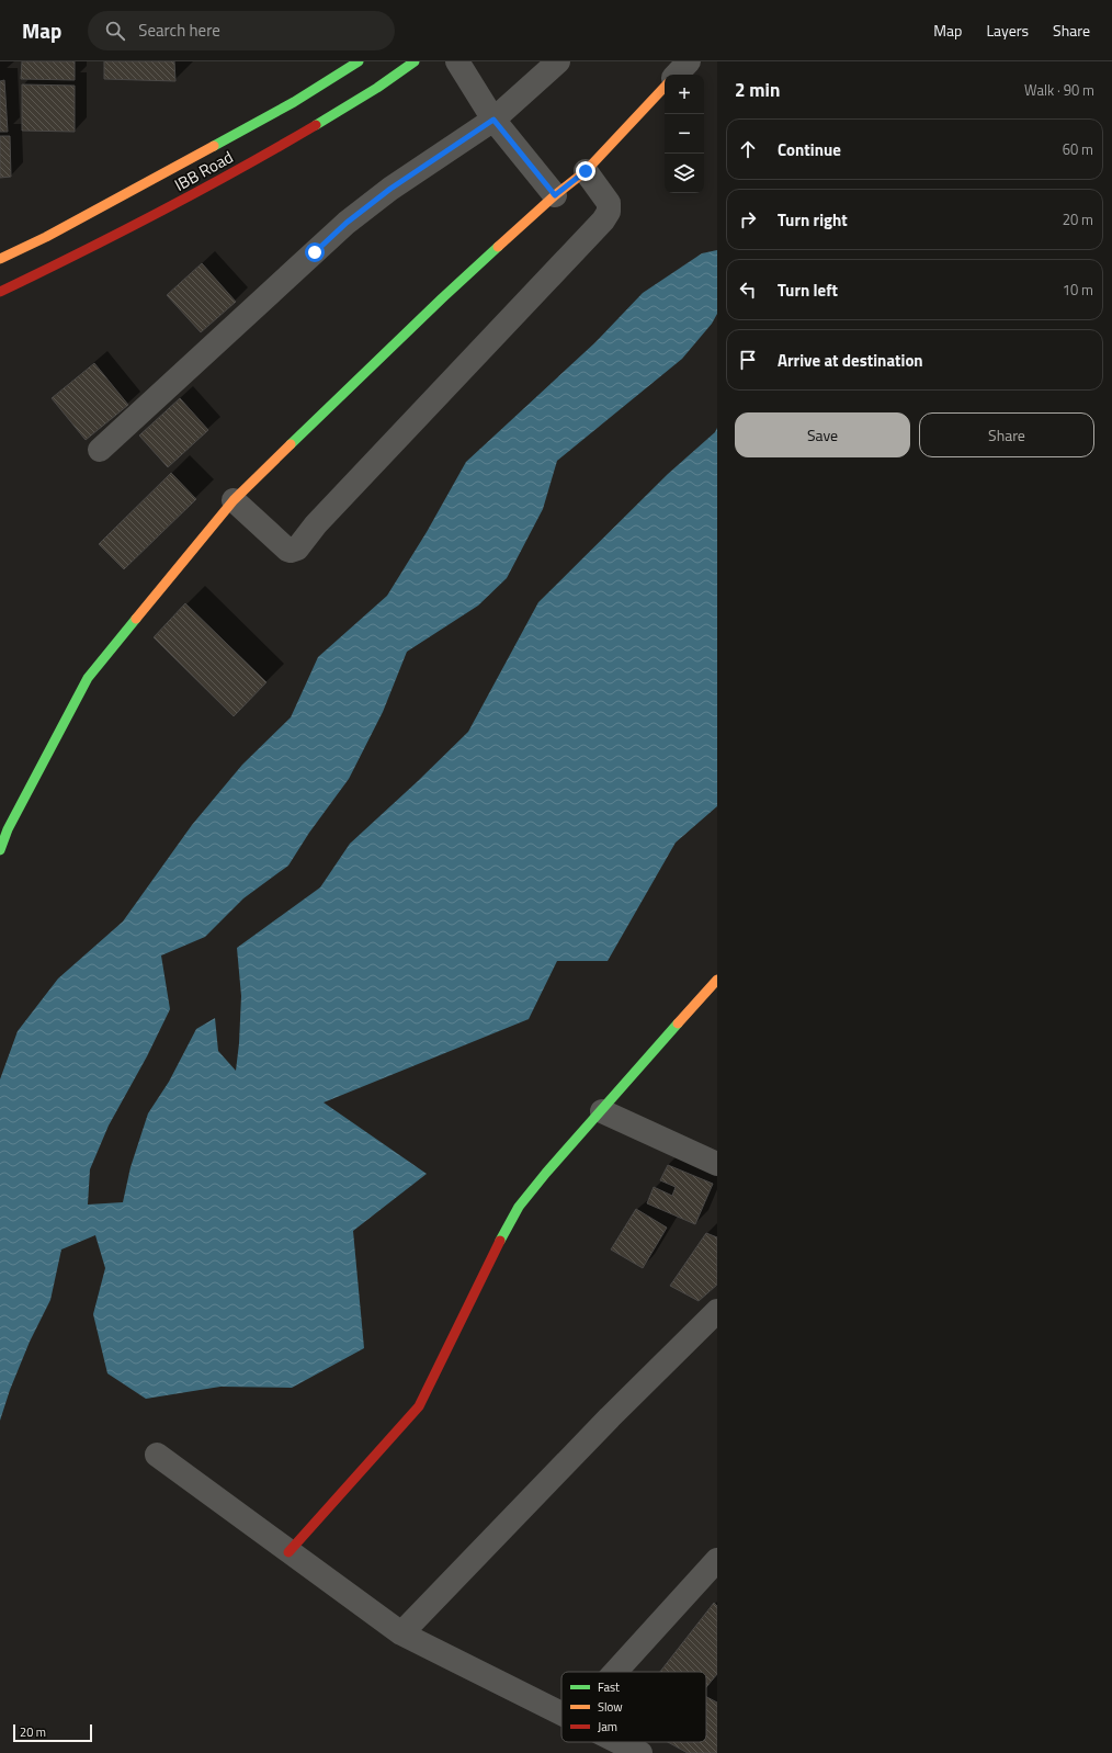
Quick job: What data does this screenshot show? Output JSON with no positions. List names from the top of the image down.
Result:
{
  "streets": {
    "street": ["IBB Road"]
  },
  "legend": ["Fast", "Slow", "Jam"],
  "scale_bar": "20 m",
  "page": {
    "header": "Map",
    "search": "Search here",
    "nav": ["Map", "Layers", "Share"],
    "heading": ["2 min", "Walk · 90 m"],
    "map_buttons": ["+", "−"],
    "list": [
      ["Continue", "60 m"],
      ["Turn right", "20 m"],
      ["Turn left", "10 m"],
      "Arrive at destination"
    ],
    "buttons": ["Save", "Share"],
    "scale": "20 m"
  }
}
